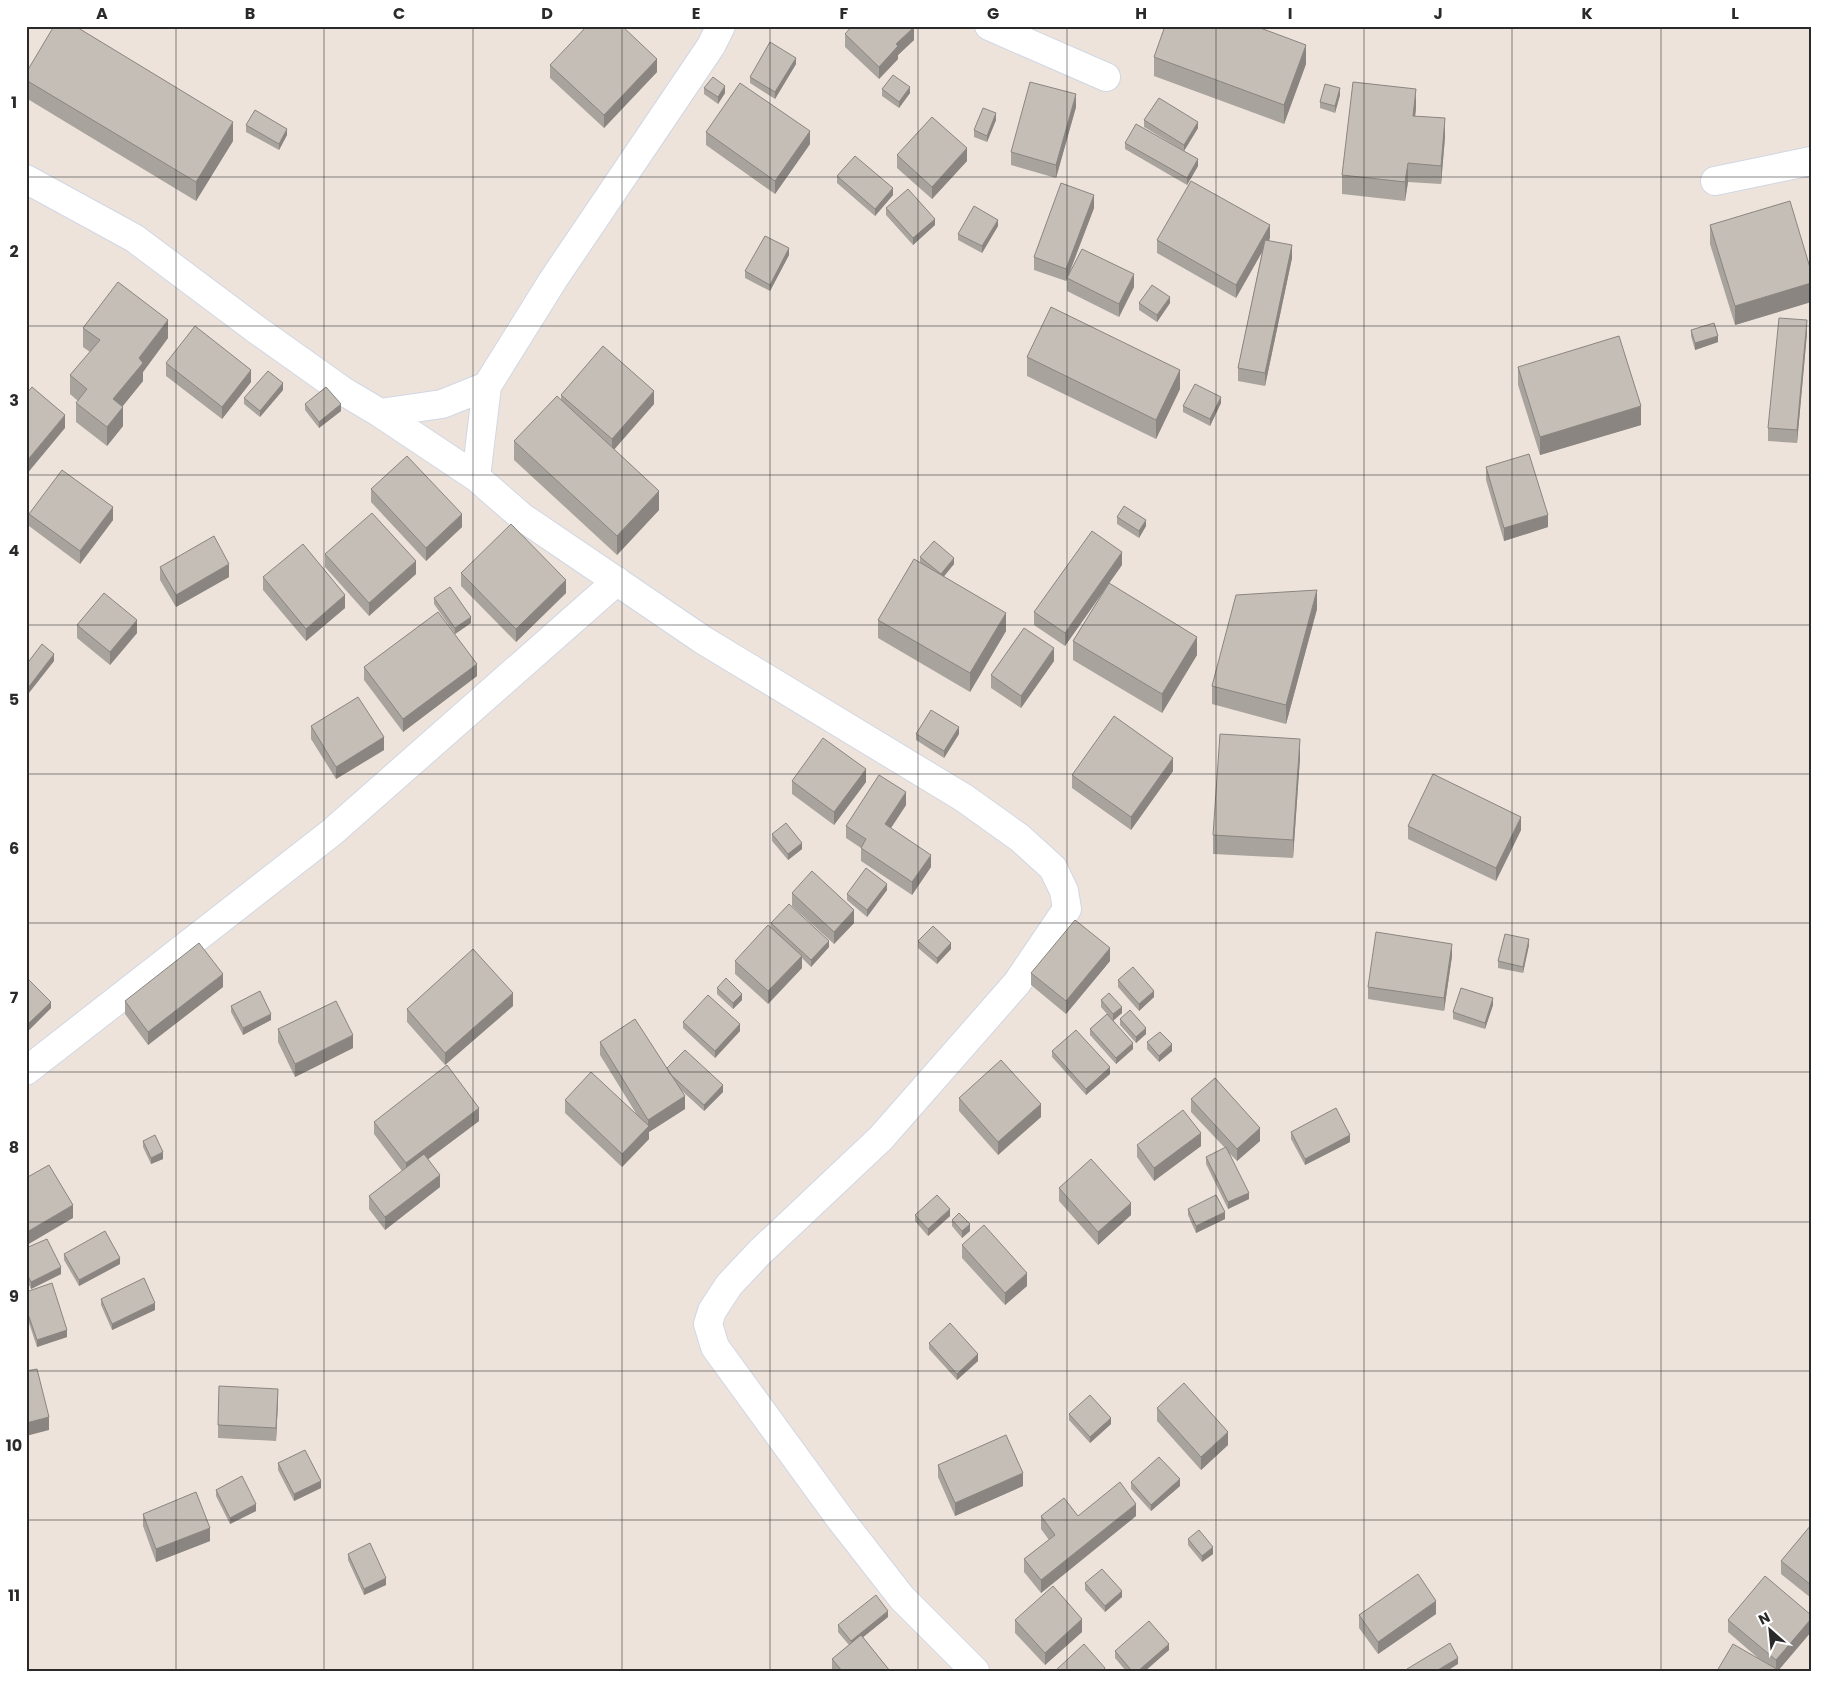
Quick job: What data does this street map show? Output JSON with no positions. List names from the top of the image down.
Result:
{
  "north": "top left",
  "grid": {
    "columns": [
      "A",
      "B",
      "C",
      "D",
      "E",
      "F",
      "G",
      "H",
      "I",
      "J",
      "K",
      "L"
    ],
    "rows": [
      "1",
      "2",
      "3",
      "4",
      "5",
      "6",
      "7",
      "8",
      "9",
      "10",
      "11"
    ]
  }
}
